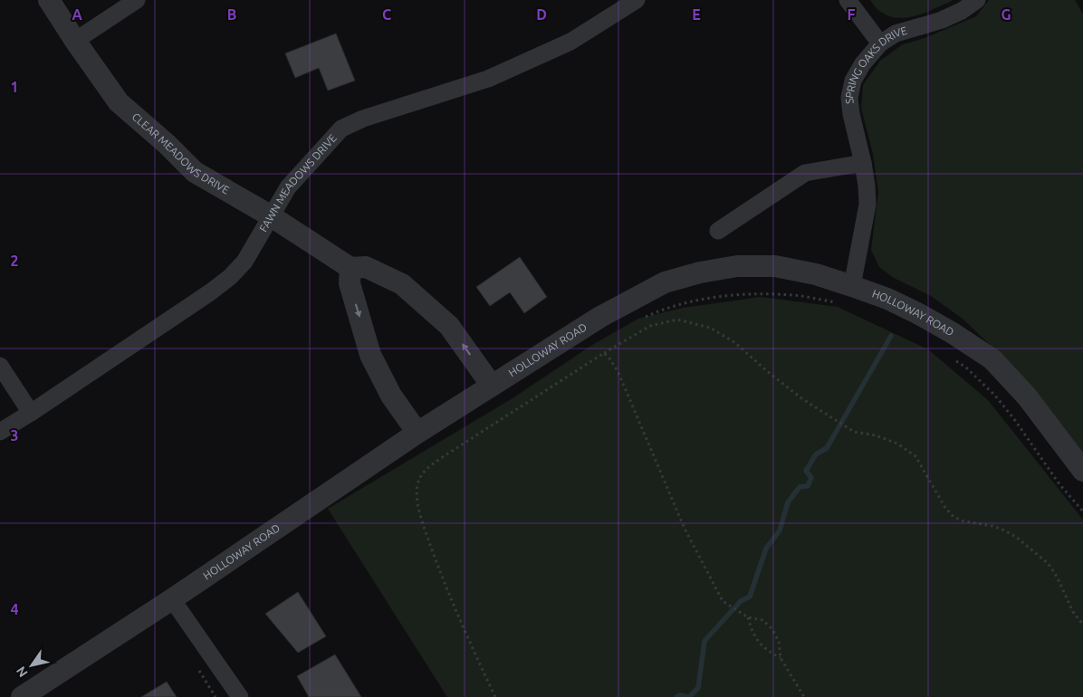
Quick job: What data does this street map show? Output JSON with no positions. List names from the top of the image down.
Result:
{
  "streets": {
    "street": [
      "SPRING OAKS DRIVE",
      "CLEAR MEADOWS DRIVE",
      "FAWN MEADOWS DRIVE",
      "HOLLOWAY ROAD"
    ]
  },
  "crossings": [
    ["SPRING OAKS DRIVE", "HOLLOWAY ROAD"],
    ["CLEAR MEADOWS DRIVE", "FAWN MEADOWS DRIVE"],
    ["CLEAR MEADOWS DRIVE", "HOLLOWAY ROAD"]
  ],
  "north": "bottom left",
  "grid": {
    "columns": [
      "A",
      "B",
      "C",
      "D",
      "E",
      "F",
      "G"
    ],
    "rows": [
      "1",
      "2",
      "3",
      "4"
    ]
  }
}
